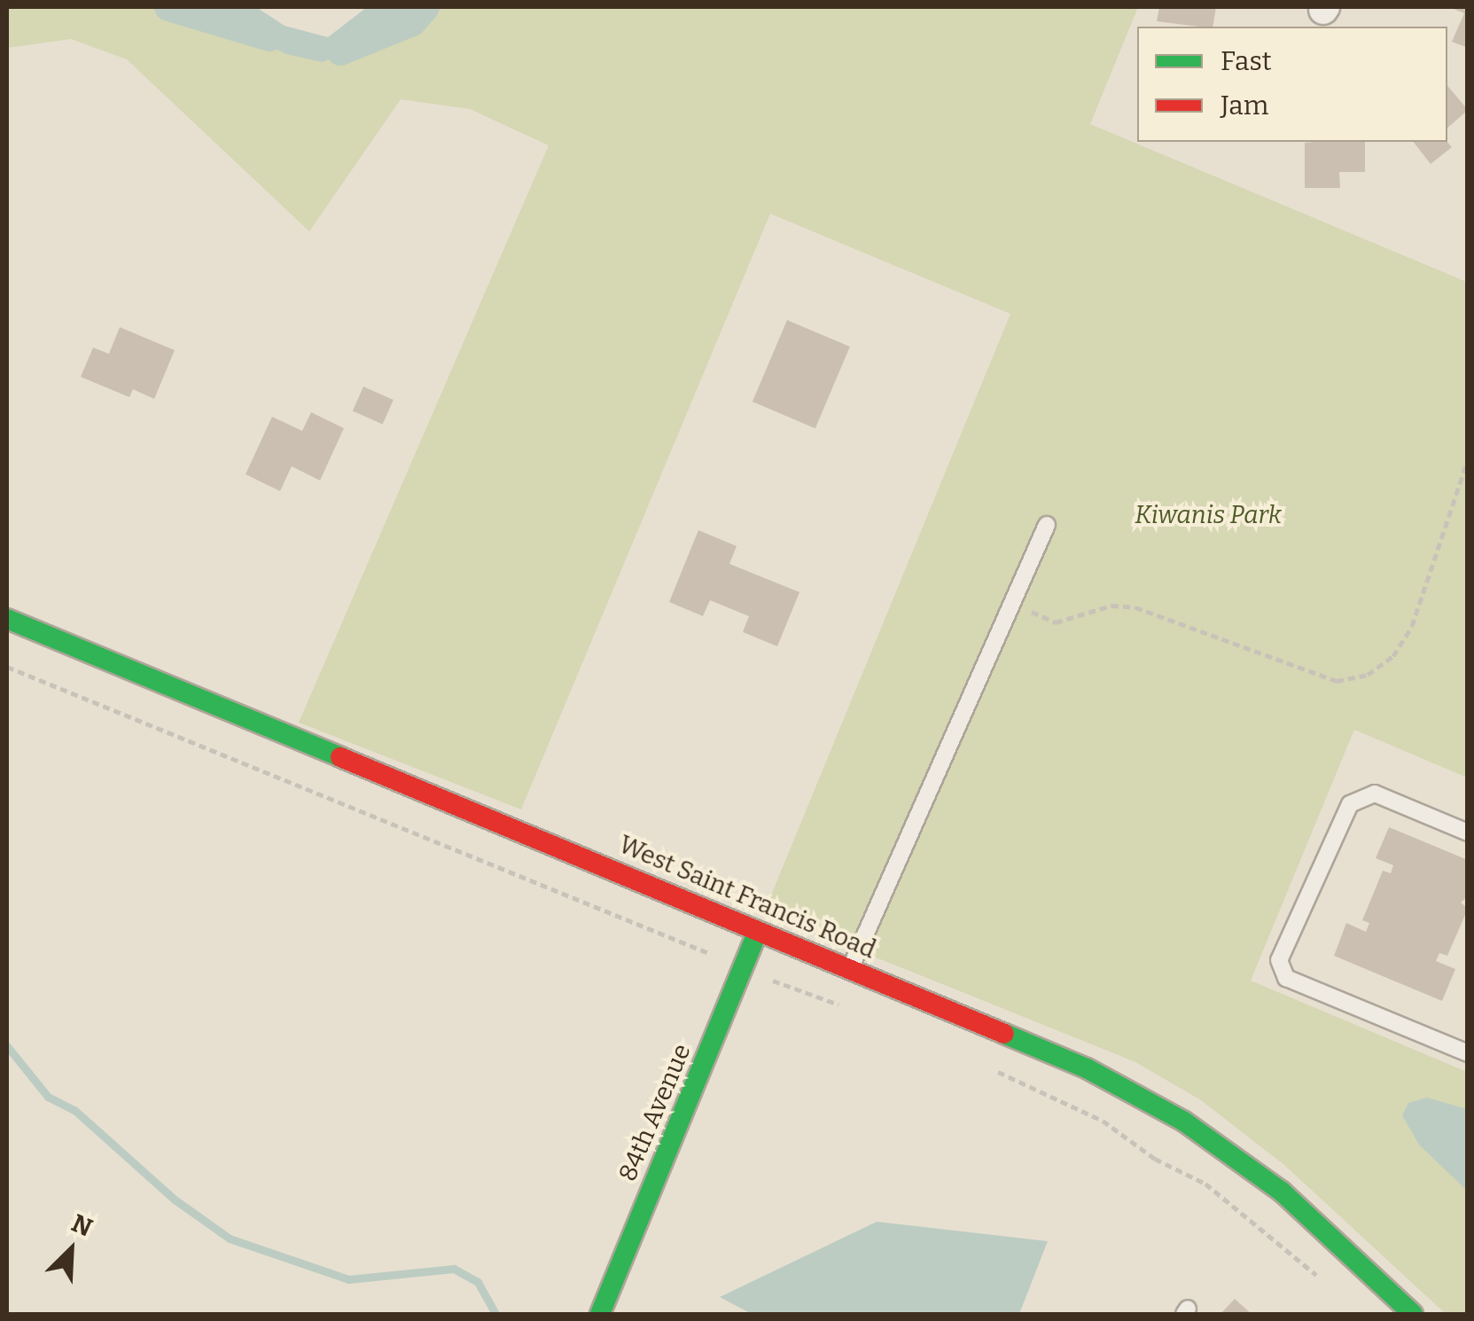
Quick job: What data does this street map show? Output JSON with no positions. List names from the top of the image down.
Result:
{
  "streets": {
    "street": ["West Saint Francis Road", "84th Avenue"]
  },
  "crossings": [
    ["West Saint Francis Road", "84th Avenue"]
  ],
  "parks": ["Kiwanis Park"],
  "legend": ["Fast", "Jam"],
  "north": "top right"
}
